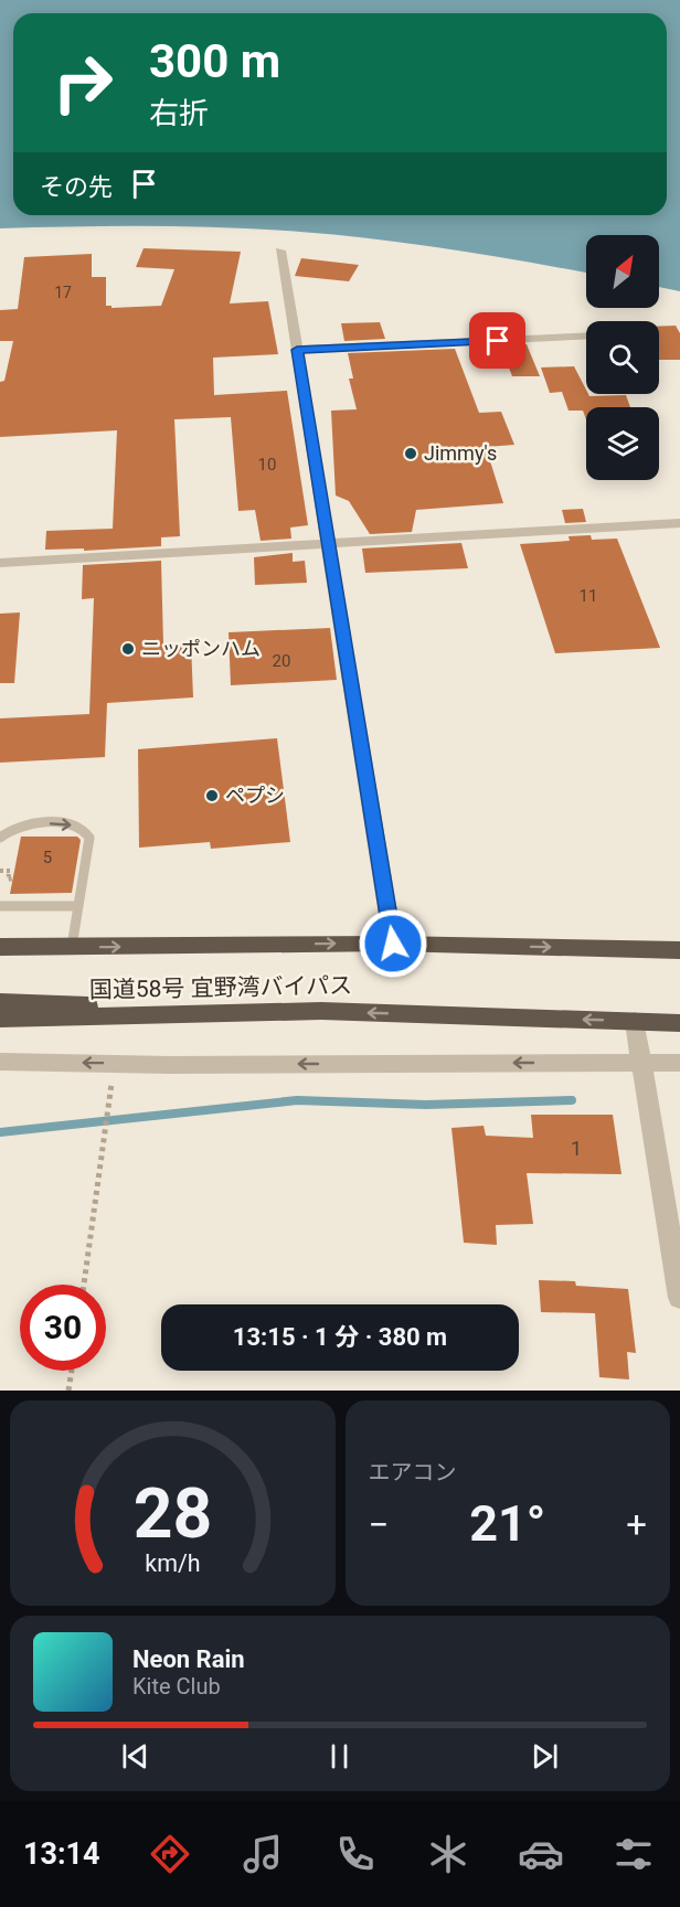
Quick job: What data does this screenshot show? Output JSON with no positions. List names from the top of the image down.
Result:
{
  "streets": {
    "highway": ["国道58号 宜野湾バイパス"]
  },
  "places": ["Jimmy's", "ニッポンハム", "ペプシ"],
  "house_numbers": [
    "17",
    "10",
    "11",
    "20",
    "5",
    "1"
  ],
  "north": "top right",
  "page": {
    "turn": ["300 m", "右折"],
    "then": "その先",
    "limit": "30",
    "trip": "13:15 · 1 分 · 380 m",
    "tile": "エアコン",
    "heat": ["−", "21°", "+"],
    "song": ["Neon Rain", "Kite Club"],
    "tabs": "13:14",
    "gauge": ["28", "km/h"]
  }
}
